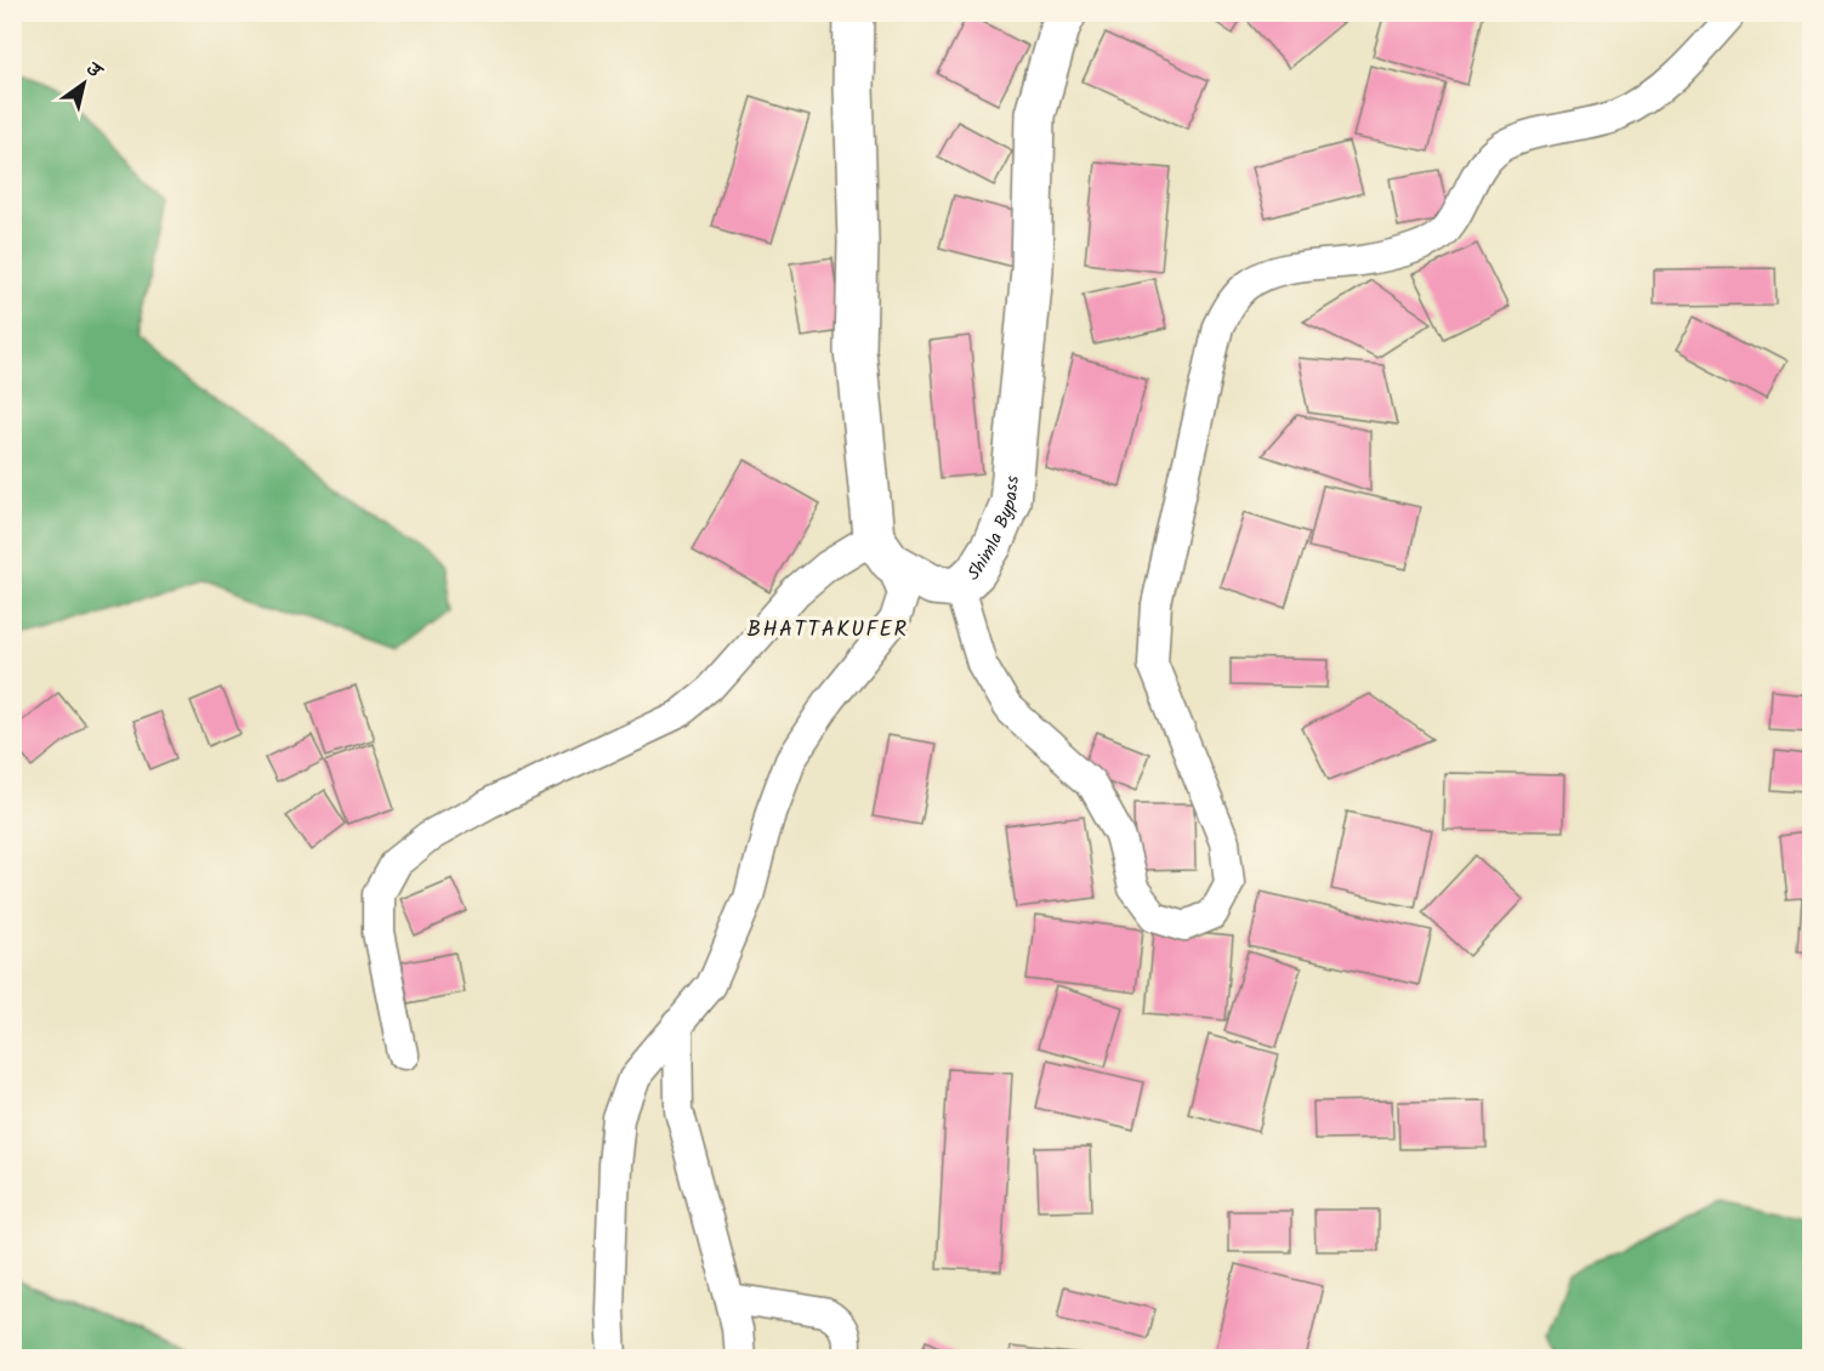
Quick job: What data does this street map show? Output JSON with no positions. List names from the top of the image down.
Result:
{
  "streets": {
    "highway": ["Shimla Bypass"]
  },
  "districts": ["BHATTAKUFER"],
  "north": "top right"
}
